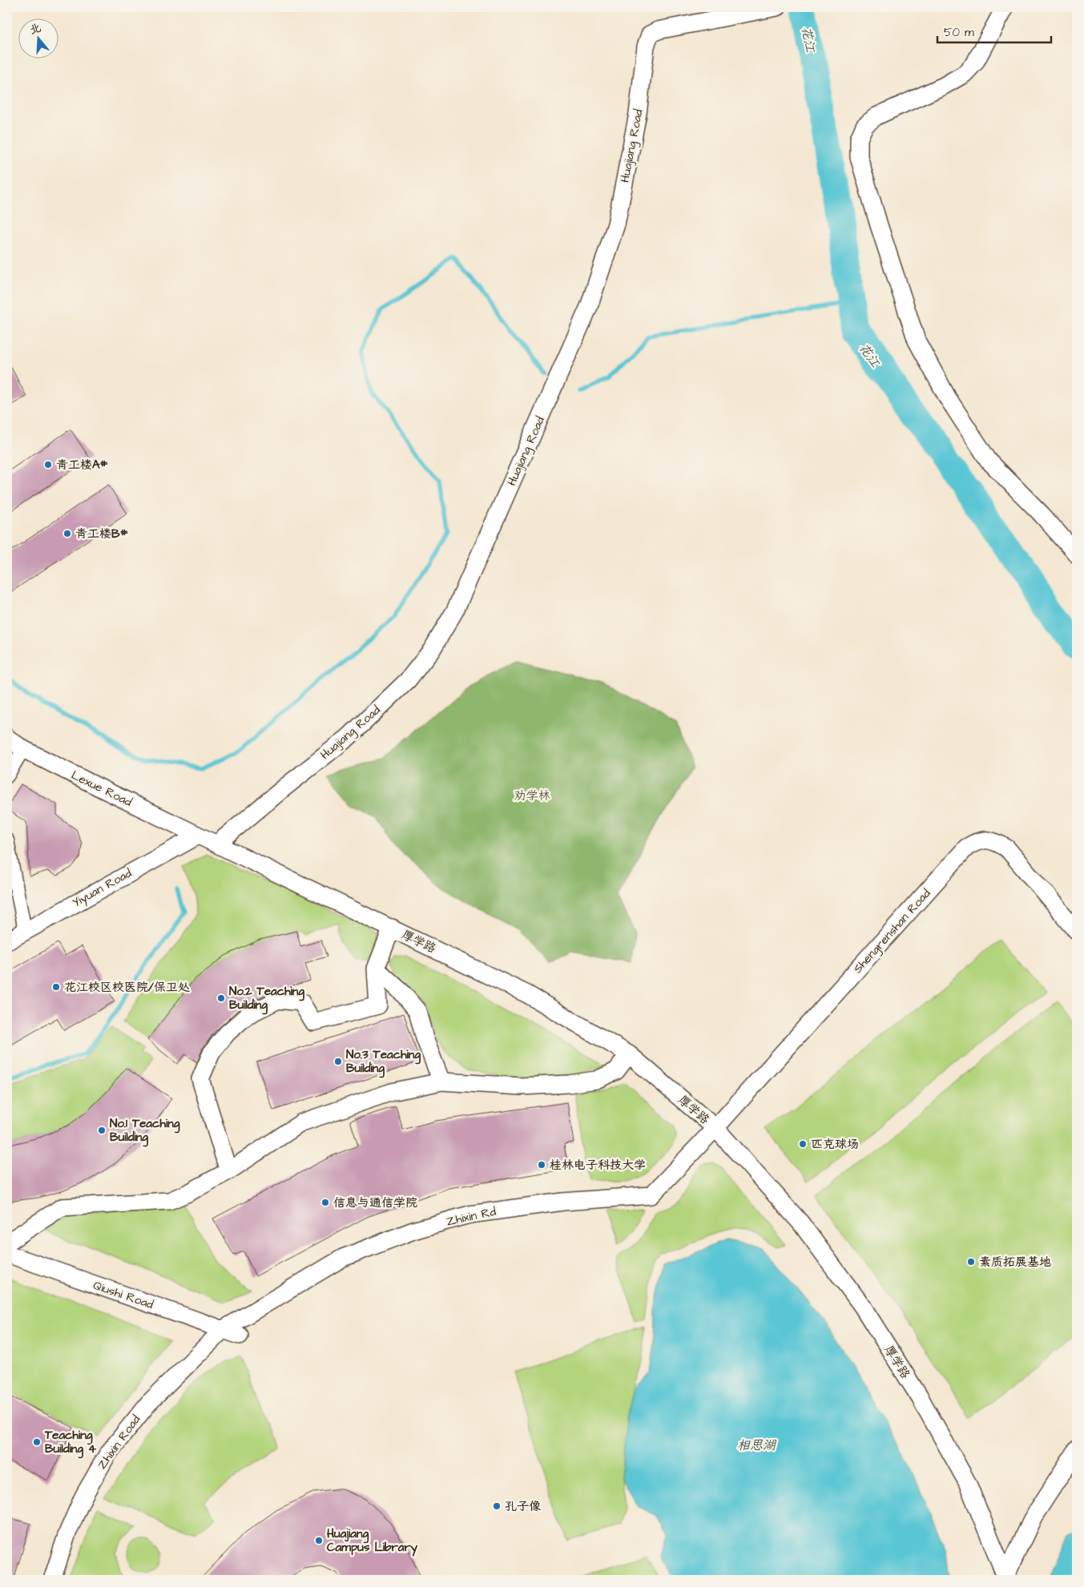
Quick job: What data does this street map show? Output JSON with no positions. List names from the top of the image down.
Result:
{
  "streets": {
    "street": [
      "Huajiang Road",
      "Lexue Road",
      "Yiyuan Road",
      "Shengrenshan Road",
      "厚学路",
      "Zhixin Rd",
      "Qiushi Road",
      "Zhixin Road"
    ]
  },
  "crossings": [
    ["Huajiang Road", "厚学路"],
    ["Lexue Road", "Yiyuan Road"],
    ["Lexue Road", "厚学路"],
    ["Yiyuan Road", "厚学路"],
    ["Shengrenshan Road", "厚学路"],
    ["Shengrenshan Road", "Zhixin Rd"],
    ["厚学路", "Zhixin Rd"],
    ["Zhixin Rd", "Qiushi Road"],
    ["Zhixin Rd", "Zhixin Road"],
    ["Qiushi Road", "Zhixin Road"]
  ],
  "water": ["花江", "相思湖"],
  "parks": ["劝学林"],
  "places": [
    "青工楼A#",
    "青工楼B#",
    "花江校区校医院/保卫处",
    "No.2 Teaching Building",
    "No.3 Teaching Building",
    "No.1 Teaching Building",
    "匹克球场",
    "桂林电子科技大学",
    "信息与通信学院",
    "素质拓展基地",
    "Teaching Building 4",
    "孔子像",
    "Huajiang Campus Library"
  ],
  "scale_bar": "50 m",
  "north": "top"
}
